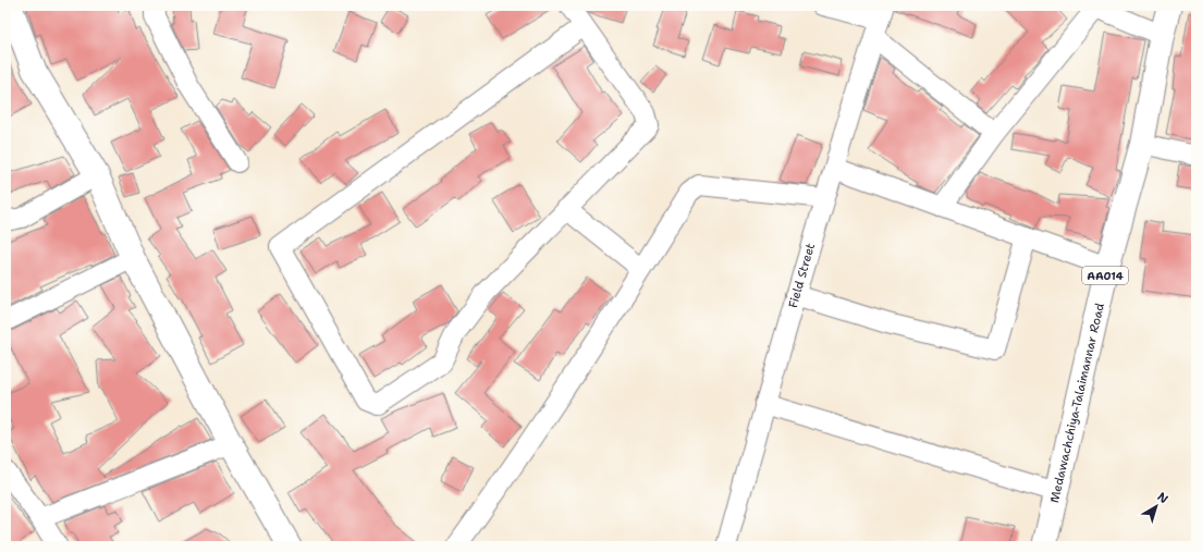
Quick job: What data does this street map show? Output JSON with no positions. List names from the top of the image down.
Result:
{
  "streets": {
    "main road": ["AA014", "Medawachchiya-Talaimannar Road"],
    "street": ["Field Street"]
  },
  "north": "top right"
}
